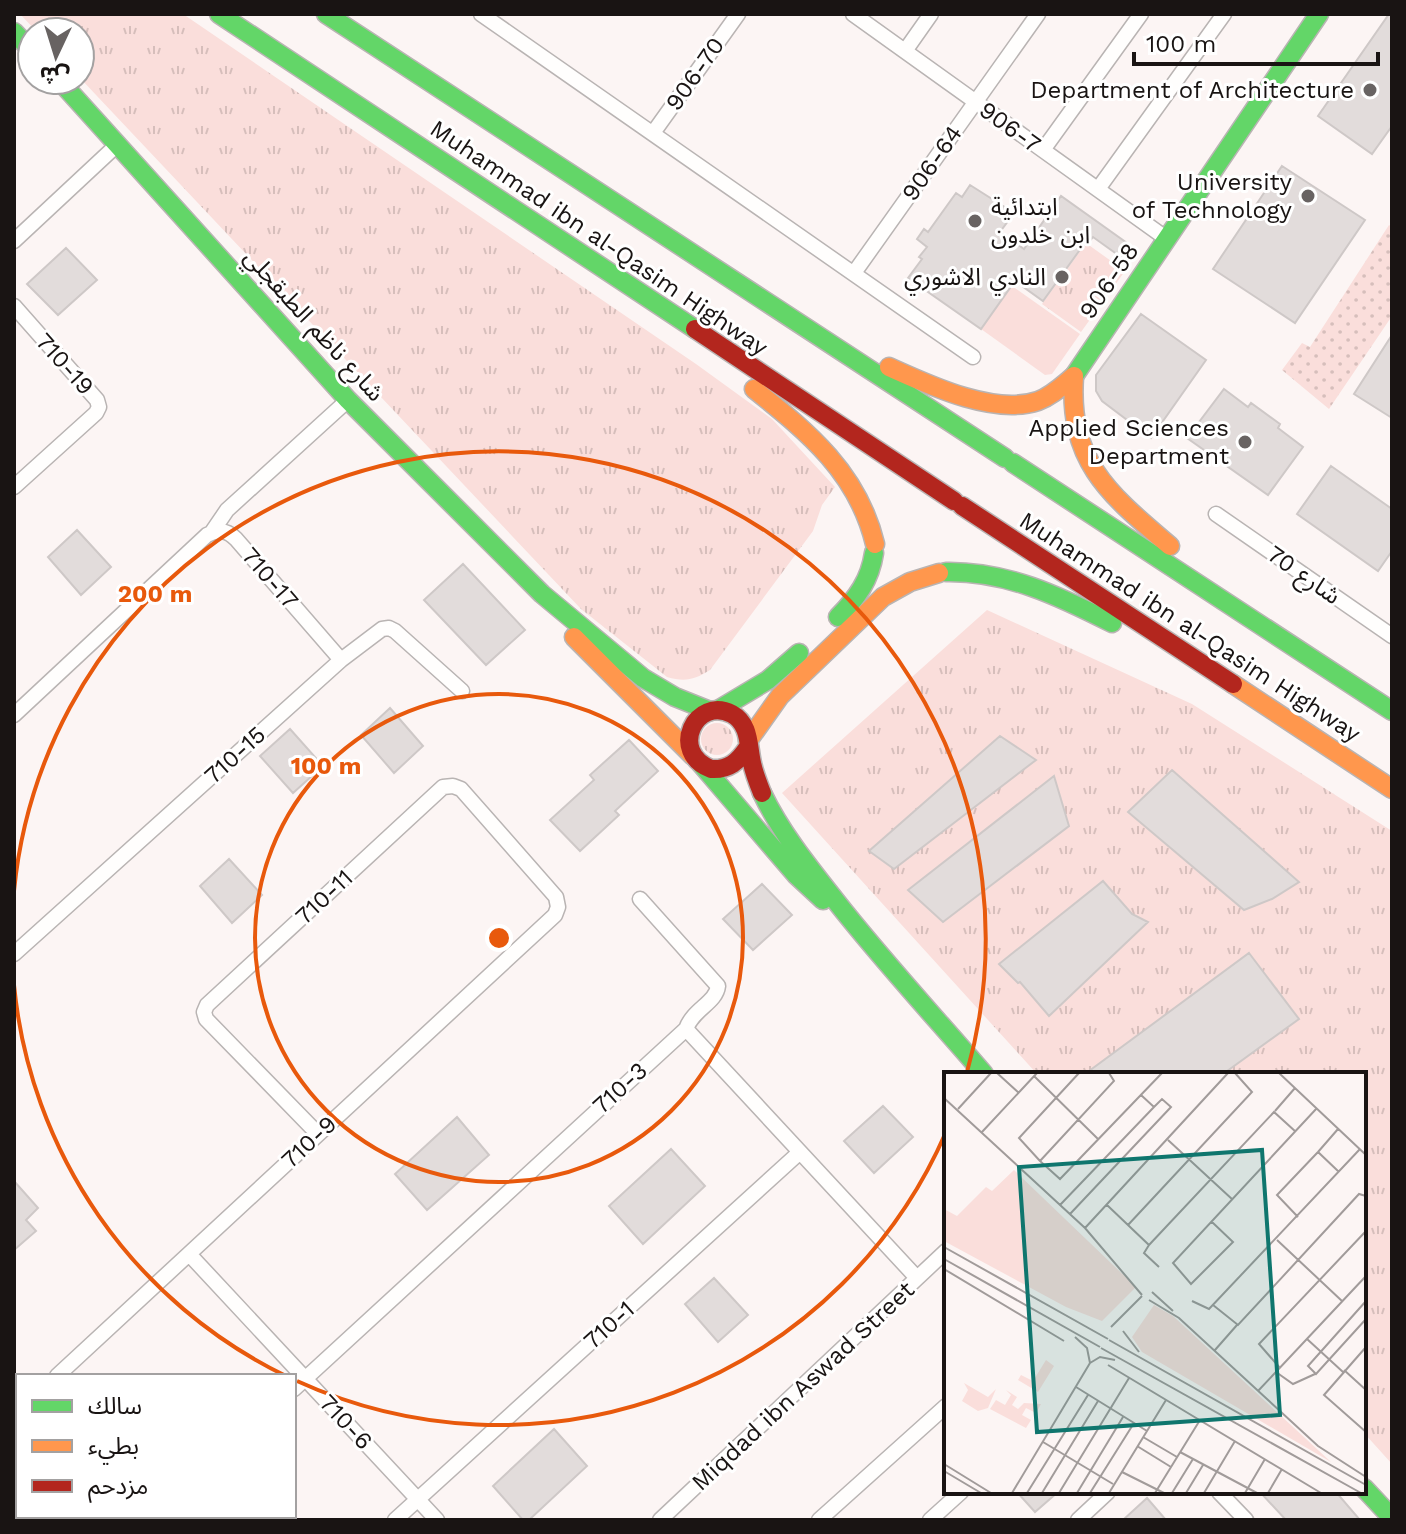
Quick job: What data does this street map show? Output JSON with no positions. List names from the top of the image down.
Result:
{
  "streets": {
    "main road": ["Muhammad ibn al-Qasim Highway", "906-58", "شارع ناظم الطبقجلي"],
    "street": [
      "906-70",
      "906-7",
      "906-64",
      "710-19",
      "شارع 70",
      "710-17",
      "710-15",
      "710-11",
      "710-3",
      "710-9",
      "710-1",
      "Miqdad ibn Aswad Street",
      "710-6"
    ]
  },
  "crossings": [
    ["906-7", "906-64"],
    ["906-7", "906-58"],
    ["710-17", "710-15"],
    ["710-11", "710-9"],
    ["710-3", "710-6"],
    ["710-9", "710-6"],
    ["710-1", "710-6"]
  ],
  "places": [
    "Department of Architecture",
    "University of Technology",
    "ابتدائية ابن خلدون",
    "النادي الاشوري",
    "Applied Sciences Department"
  ],
  "legend": ["سالك", "بطيء", "مزدحم"],
  "scale_bar": "100 m",
  "north": "bottom",
  "rings": ["200 m", "100 m"]
}
